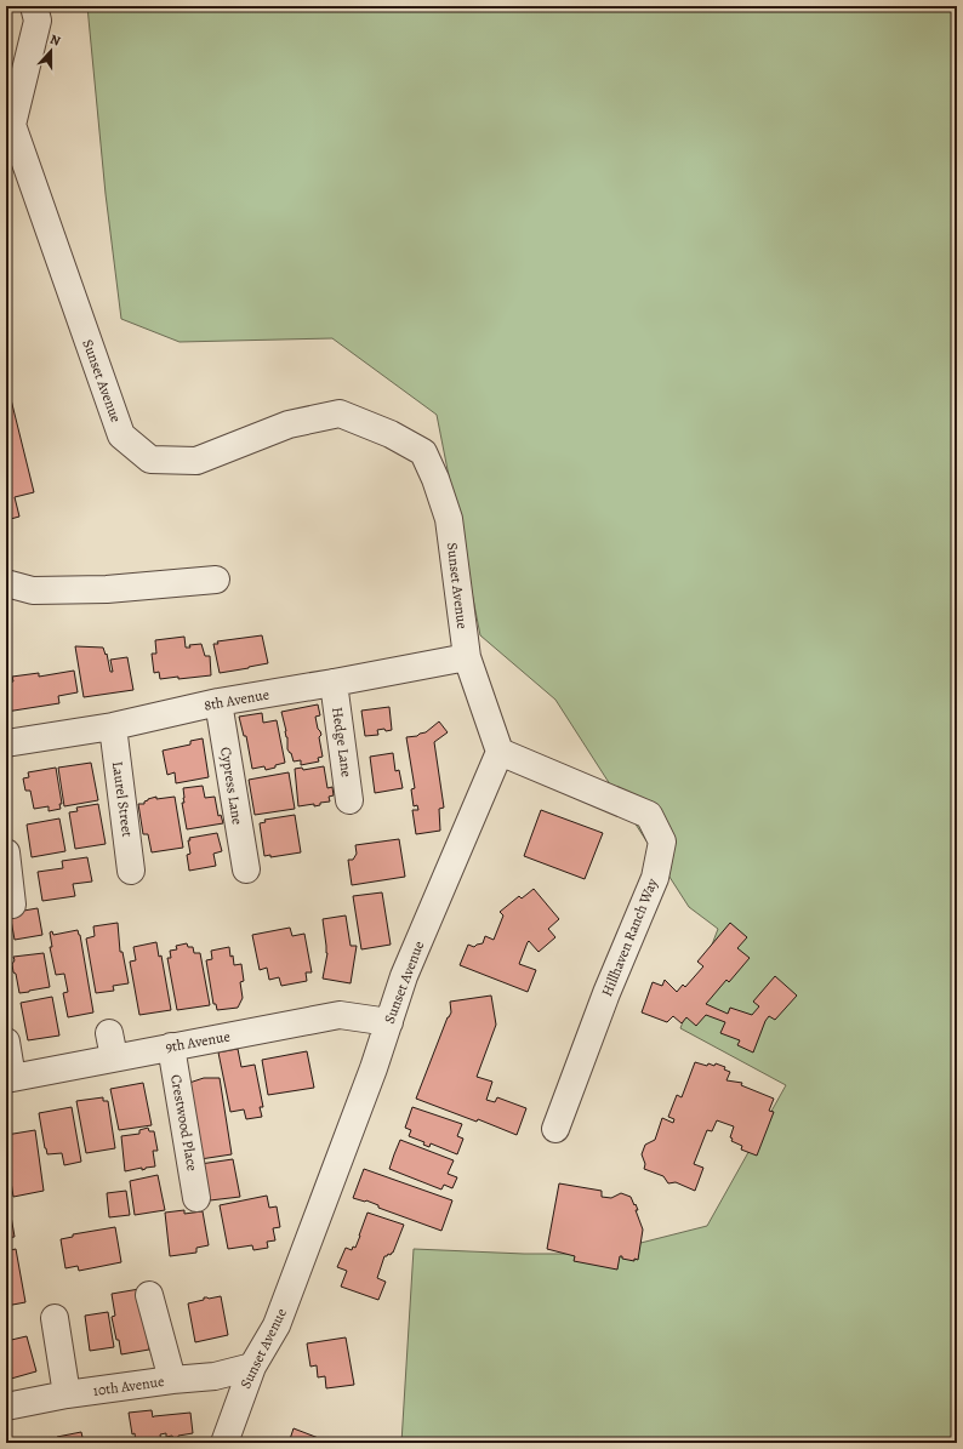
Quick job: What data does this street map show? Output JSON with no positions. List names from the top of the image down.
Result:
{
  "streets": {
    "street": [
      "Sunset Avenue",
      "8th Avenue",
      "Hedge Lane",
      "Cypress Lane",
      "Laurel Street",
      "Hillhaven Ranch Way",
      "9th Avenue",
      "Crestwood Place",
      "10th Avenue"
    ]
  },
  "crossings": [
    ["Sunset Avenue", "8th Avenue"],
    ["Sunset Avenue", "Hillhaven Ranch Way"],
    ["Sunset Avenue", "9th Avenue"],
    ["Sunset Avenue", "10th Avenue"],
    ["8th Avenue", "Hedge Lane"],
    ["8th Avenue", "Cypress Lane"],
    ["8th Avenue", "Laurel Street"],
    ["9th Avenue", "Crestwood Place"]
  ],
  "north": "top"
}
